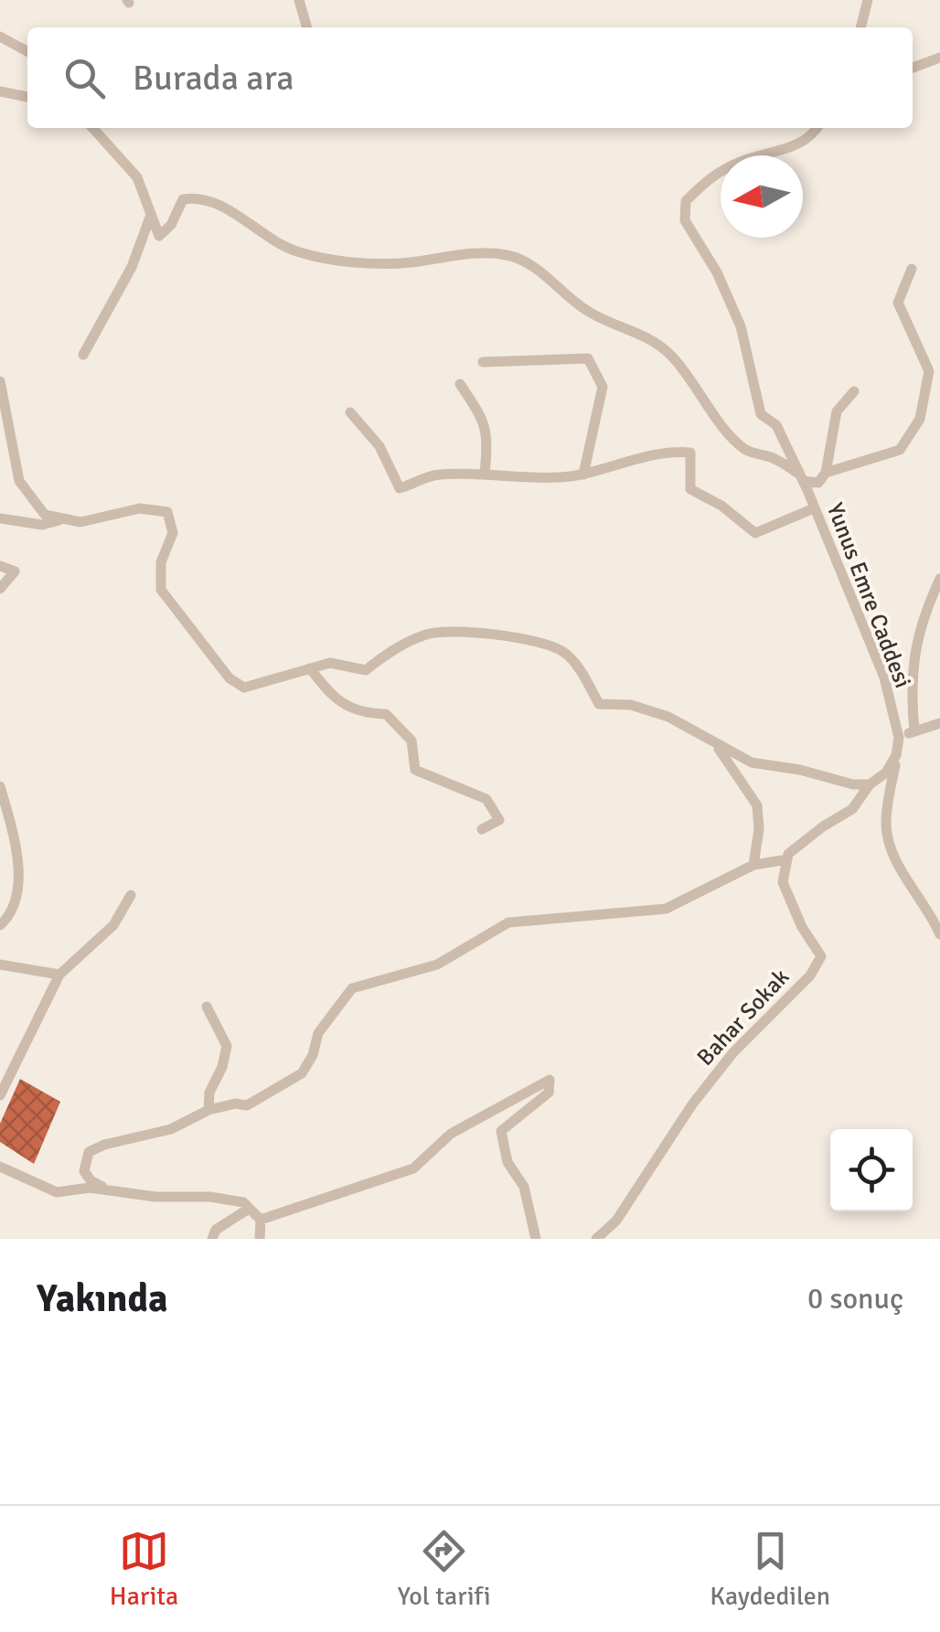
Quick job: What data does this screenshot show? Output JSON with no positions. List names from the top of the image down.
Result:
{
  "streets": {
    "street": ["Yunus Emre Caddesi", "Bahar Sokak"]
  },
  "north": "left",
  "page": {
    "search": "Burada ara",
    "heading": ["Yakında", "0 sonuç"],
    "nav": ["Harita", "Yol tarifi", "Kaydedilen"]
  }
}
